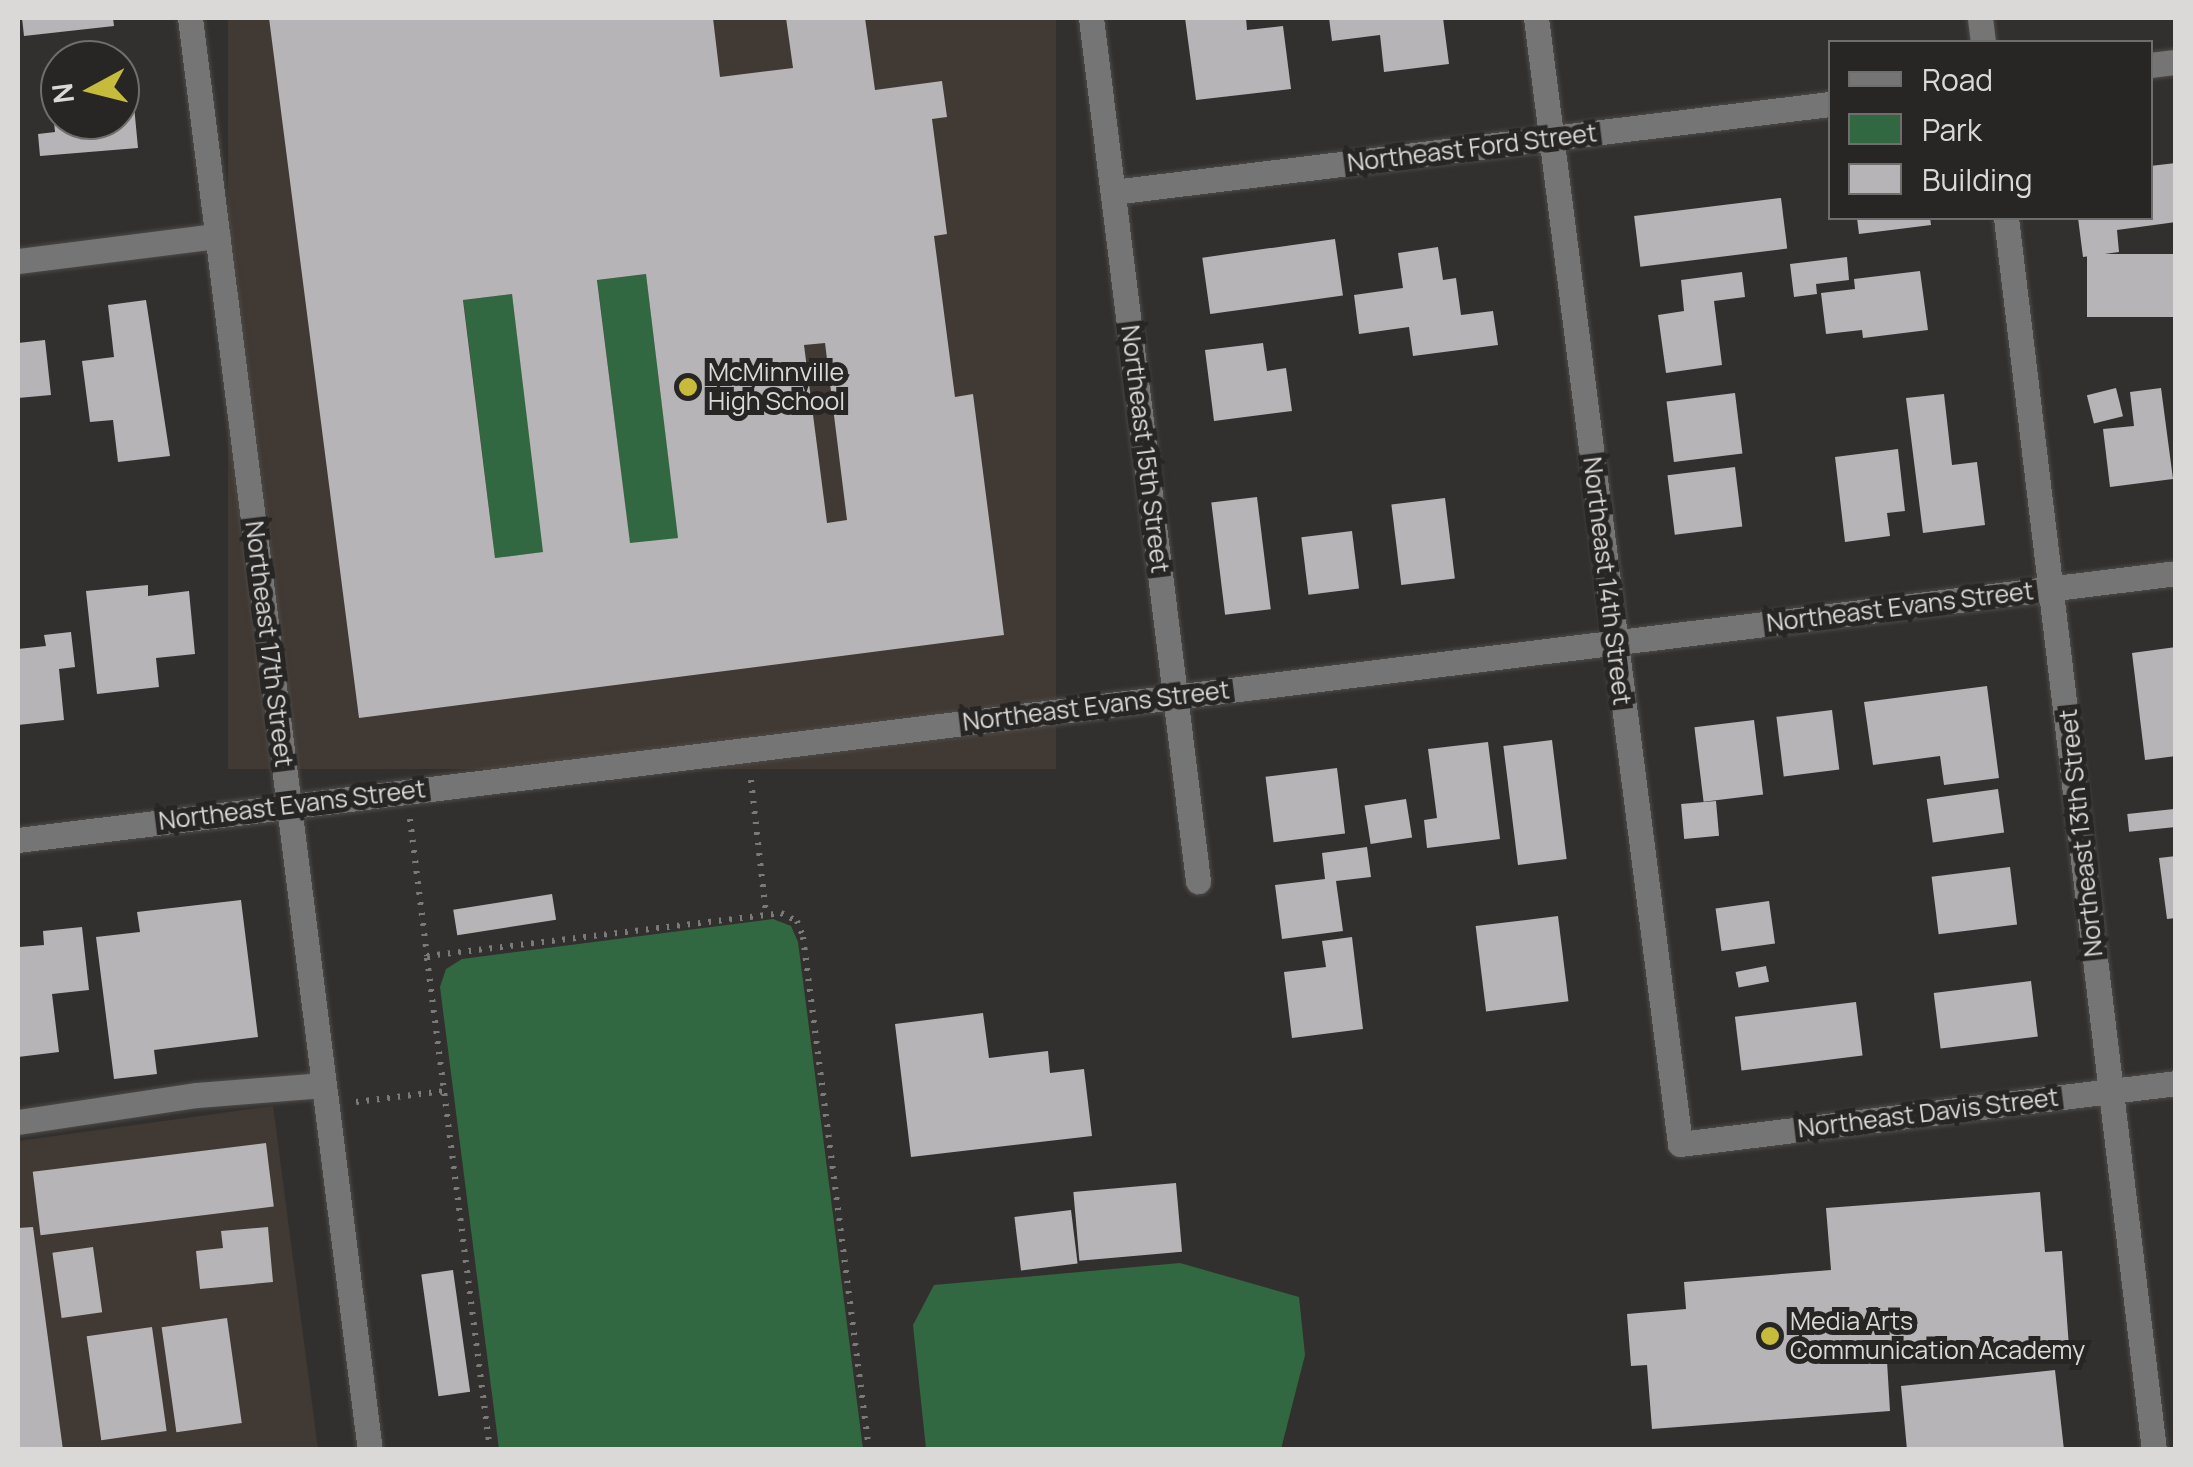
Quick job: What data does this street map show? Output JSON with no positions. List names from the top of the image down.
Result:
{
  "streets": {
    "street": [
      "Northeast Ford Street",
      "Northeast 15th Street",
      "Northeast 14th Street",
      "Northeast Evans Street",
      "Northeast 17th Street",
      "Northeast 13th Street",
      "Northeast Davis Street"
    ]
  },
  "crossings": [
    ["Northeast Ford Street", "Northeast 15th Street"],
    ["Northeast Ford Street", "Northeast 14th Street"],
    ["Northeast 15th Street", "Northeast Evans Street"],
    ["Northeast 14th Street", "Northeast Evans Street"],
    ["Northeast 14th Street", "Northeast Davis Street"],
    ["Northeast Evans Street", "Northeast 17th Street"],
    ["Northeast Evans Street", "Northeast 13th Street"],
    ["Northeast 13th Street", "Northeast Davis Street"]
  ],
  "places": ["McMinnville High School", "Media Arts Communication Academy"],
  "legend": ["Road", "Park", "Building"],
  "north": "left"
}
